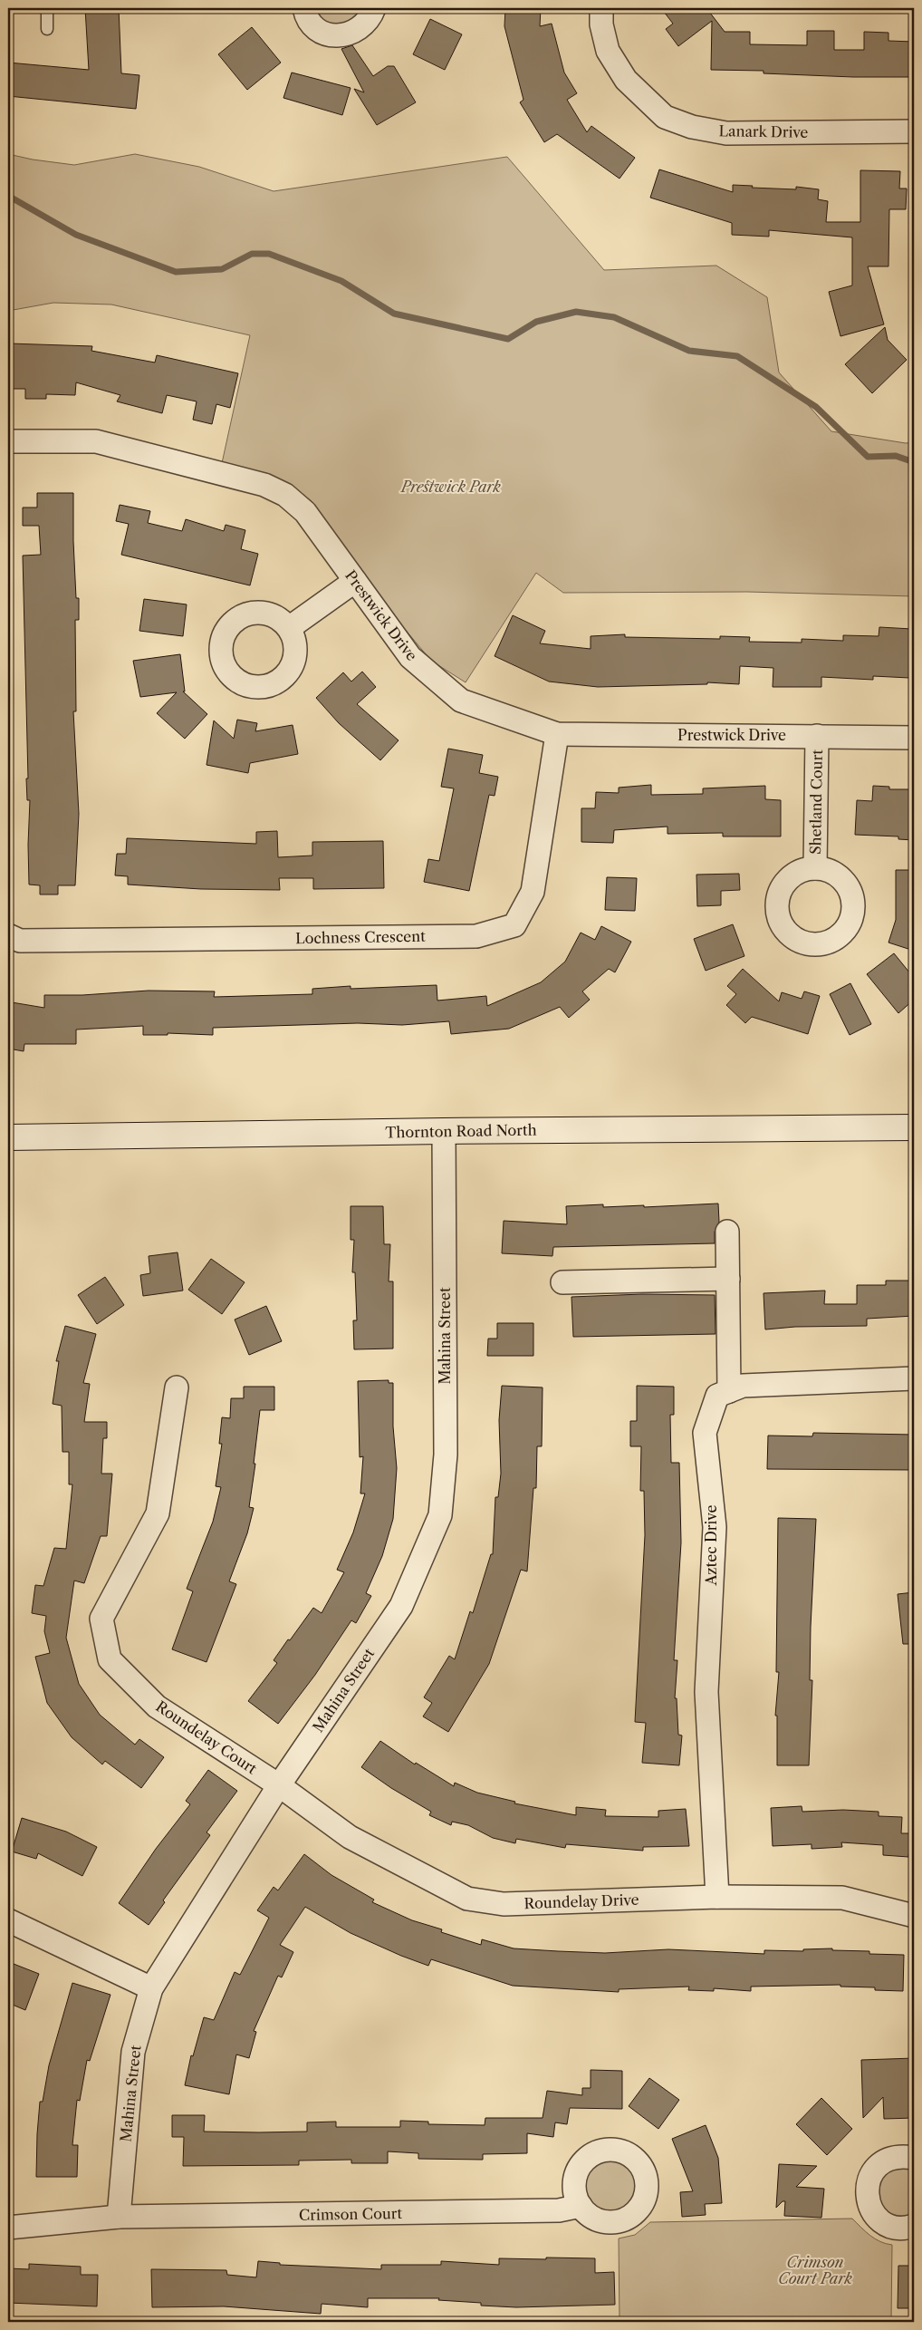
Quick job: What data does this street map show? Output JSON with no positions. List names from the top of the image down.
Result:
{
  "streets": {
    "main road": ["Thornton Road North"],
    "street": [
      "Lanark Drive",
      "Prestwick Drive",
      "Shetland Court",
      "Lochness Crescent",
      "Mahina Street",
      "Aztec Drive",
      "Roundelay Court",
      "Roundelay Drive",
      "Crimson Court"
    ]
  },
  "crossings": [
    ["Prestwick Drive", "Shetland Court"],
    ["Prestwick Drive", "Lochness Crescent"],
    ["Thornton Road North", "Mahina Street"],
    ["Mahina Street", "Roundelay Court"],
    ["Mahina Street", "Roundelay Drive"],
    ["Mahina Street", "Crimson Court"],
    ["Aztec Drive", "Roundelay Drive"],
    ["Roundelay Court", "Roundelay Drive"]
  ],
  "parks": ["Prestwick Park", "Crimson Court Park"]
}
